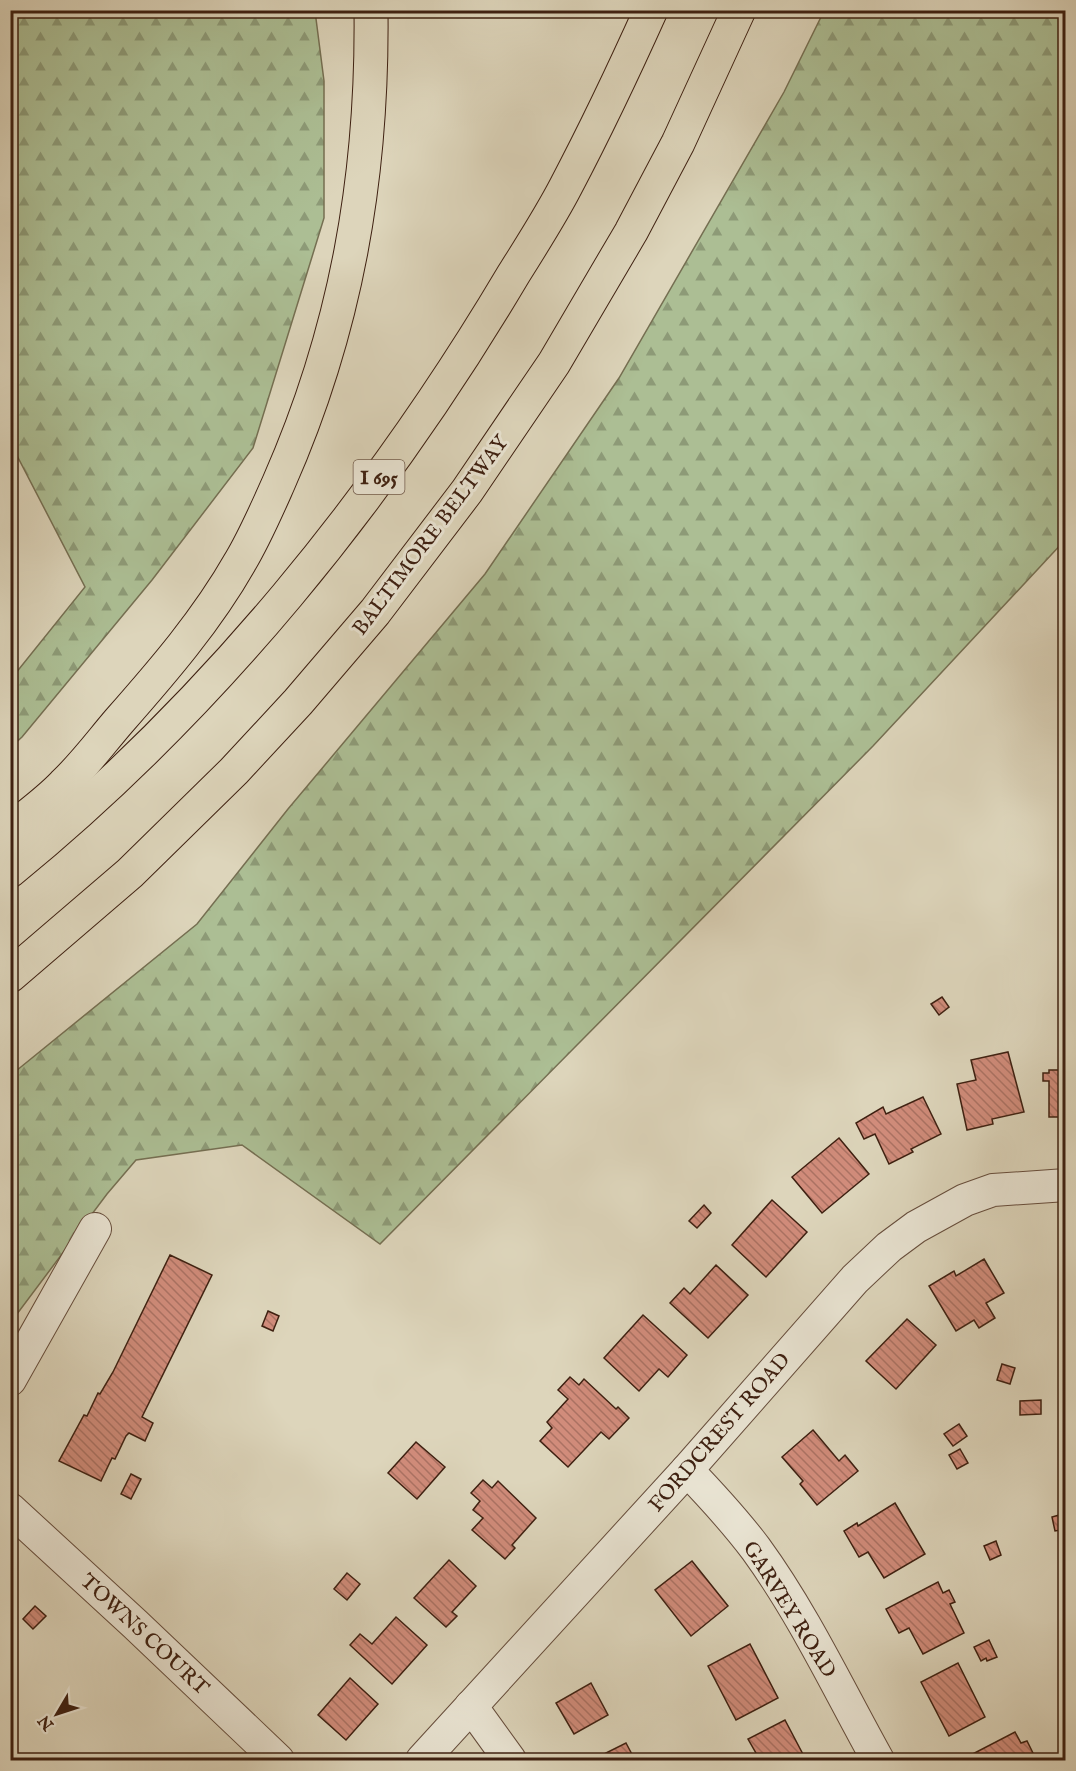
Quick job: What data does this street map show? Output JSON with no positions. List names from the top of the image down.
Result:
{
  "streets": {
    "highway": ["I 695", "BALTIMORE BELTWAY"],
    "street": ["FORDCREST ROAD", "GARVEY ROAD", "TOWNS COURT"]
  },
  "crossings": [
    ["FORDCREST ROAD", "GARVEY ROAD"]
  ],
  "north": "bottom left"
}
